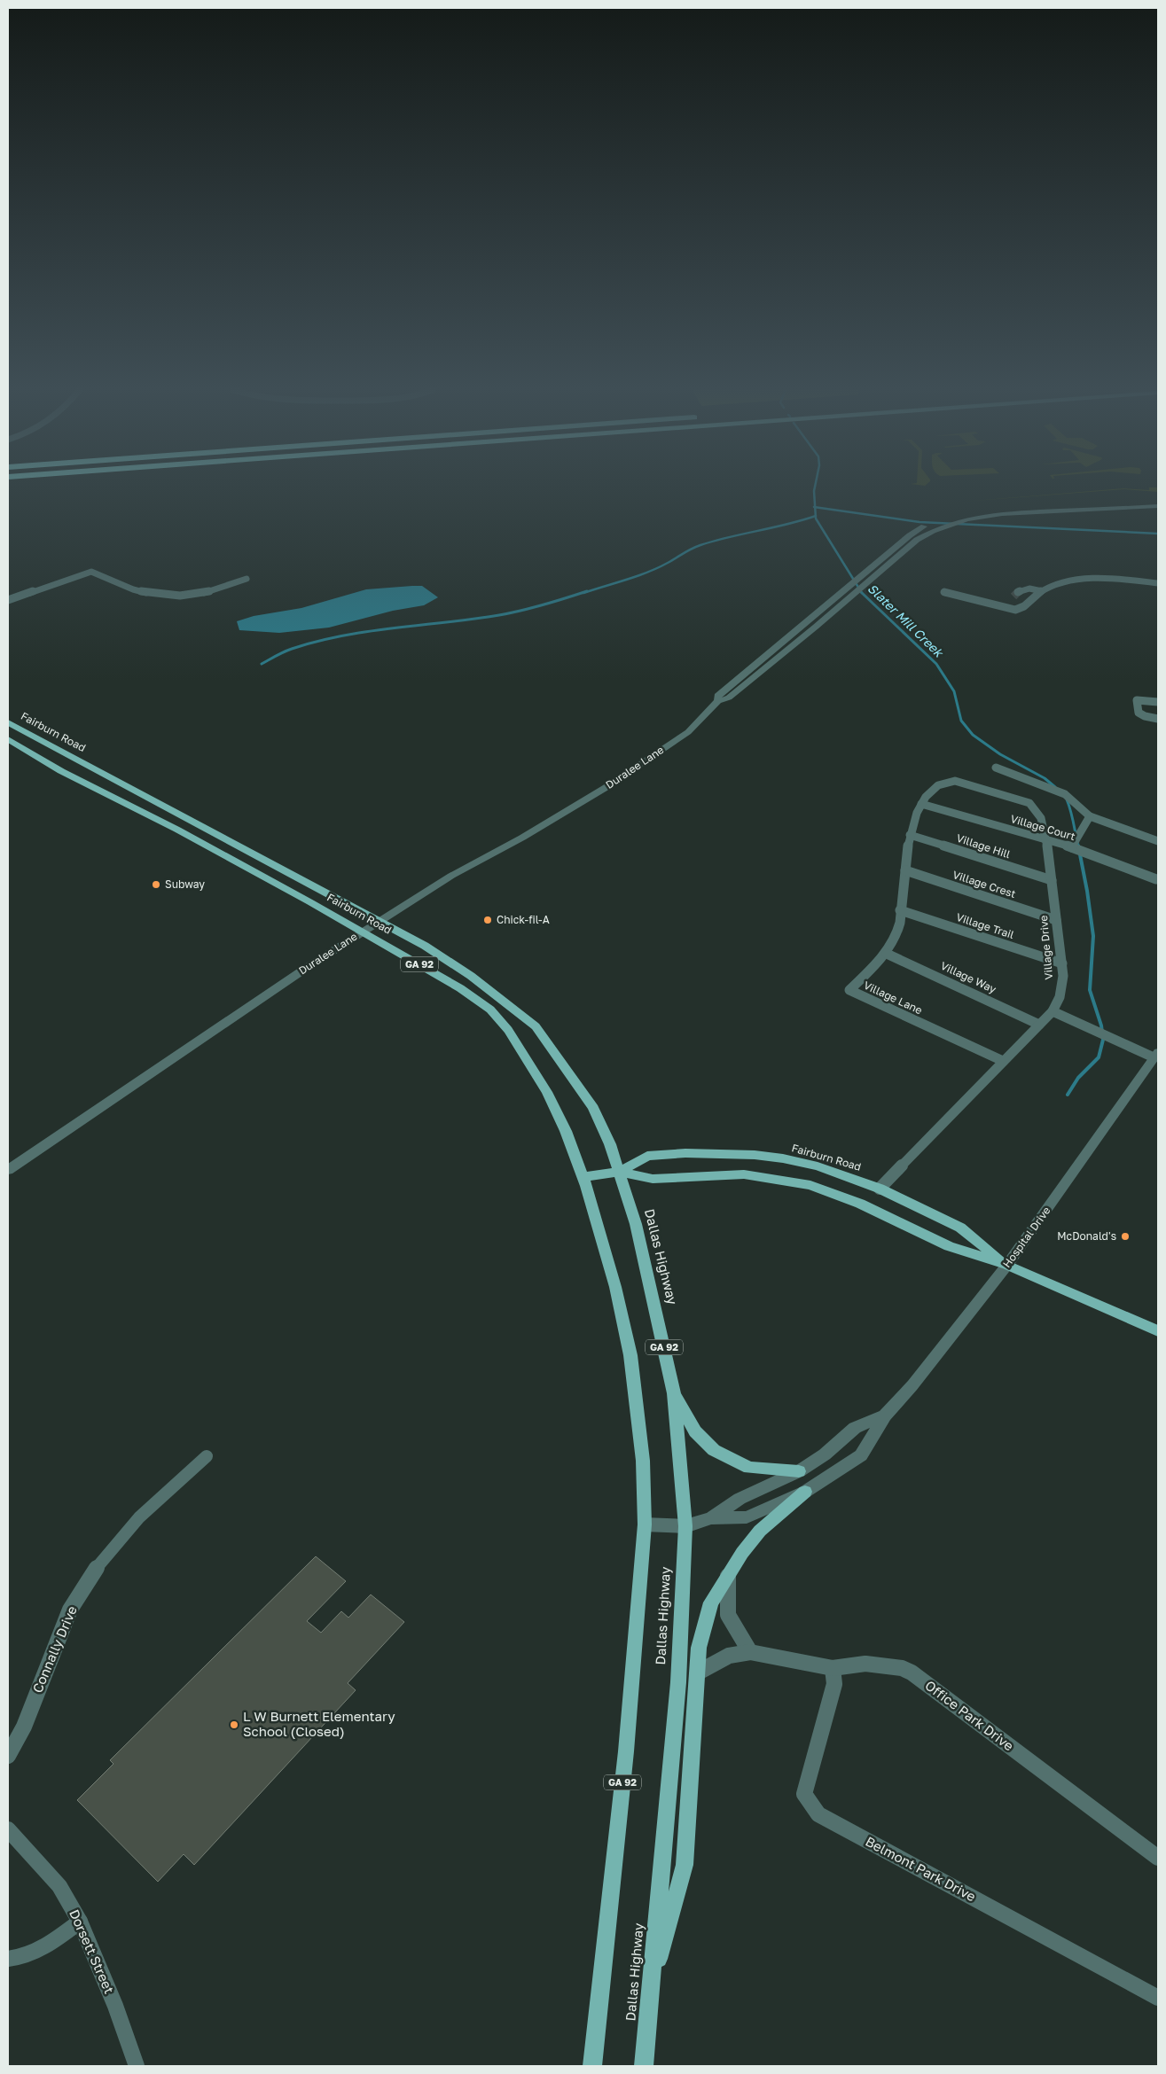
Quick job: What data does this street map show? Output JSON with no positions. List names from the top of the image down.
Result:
{
  "streets": {
    "main road": ["Fairburn Road", "GA 92", "Dallas Highway"],
    "street": [
      "Duralee Lane",
      "Village Court",
      "Village Hill",
      "Village Crest",
      "Village Trail",
      "Village Drive",
      "Village Way",
      "Village Lane",
      "Hospital Drive",
      "Connally Drive",
      "Office Park Drive",
      "Belmont Park Drive",
      "Dorsett Street"
    ]
  },
  "crossings": [
    ["Fairburn Road", "Duralee Lane"],
    ["Fairburn Road", "Village Drive"],
    ["Fairburn Road", "Hospital Drive"],
    ["Fairburn Road", "Dallas Highway"],
    ["Village Court", "Village Drive"],
    ["Village Court", "Village Lane"],
    ["Village Hill", "Village Drive"],
    ["Village Hill", "Village Lane"],
    ["Village Crest", "Village Drive"],
    ["Village Crest", "Village Lane"],
    ["Village Trail", "Village Drive"],
    ["Village Trail", "Village Lane"],
    ["Village Drive", "Village Way"],
    ["Village Drive", "Village Lane"],
    ["Village Way", "Village Lane"],
    ["Hospital Drive", "Dallas Highway"],
    ["Office Park Drive", "Belmont Park Drive"]
  ],
  "water": ["Slater Mill Creek"],
  "places": [
    "Subway",
    "Chick-fil-A",
    "McDonald's",
    "L W Burnett Elementary School (Closed)"
  ]
}
